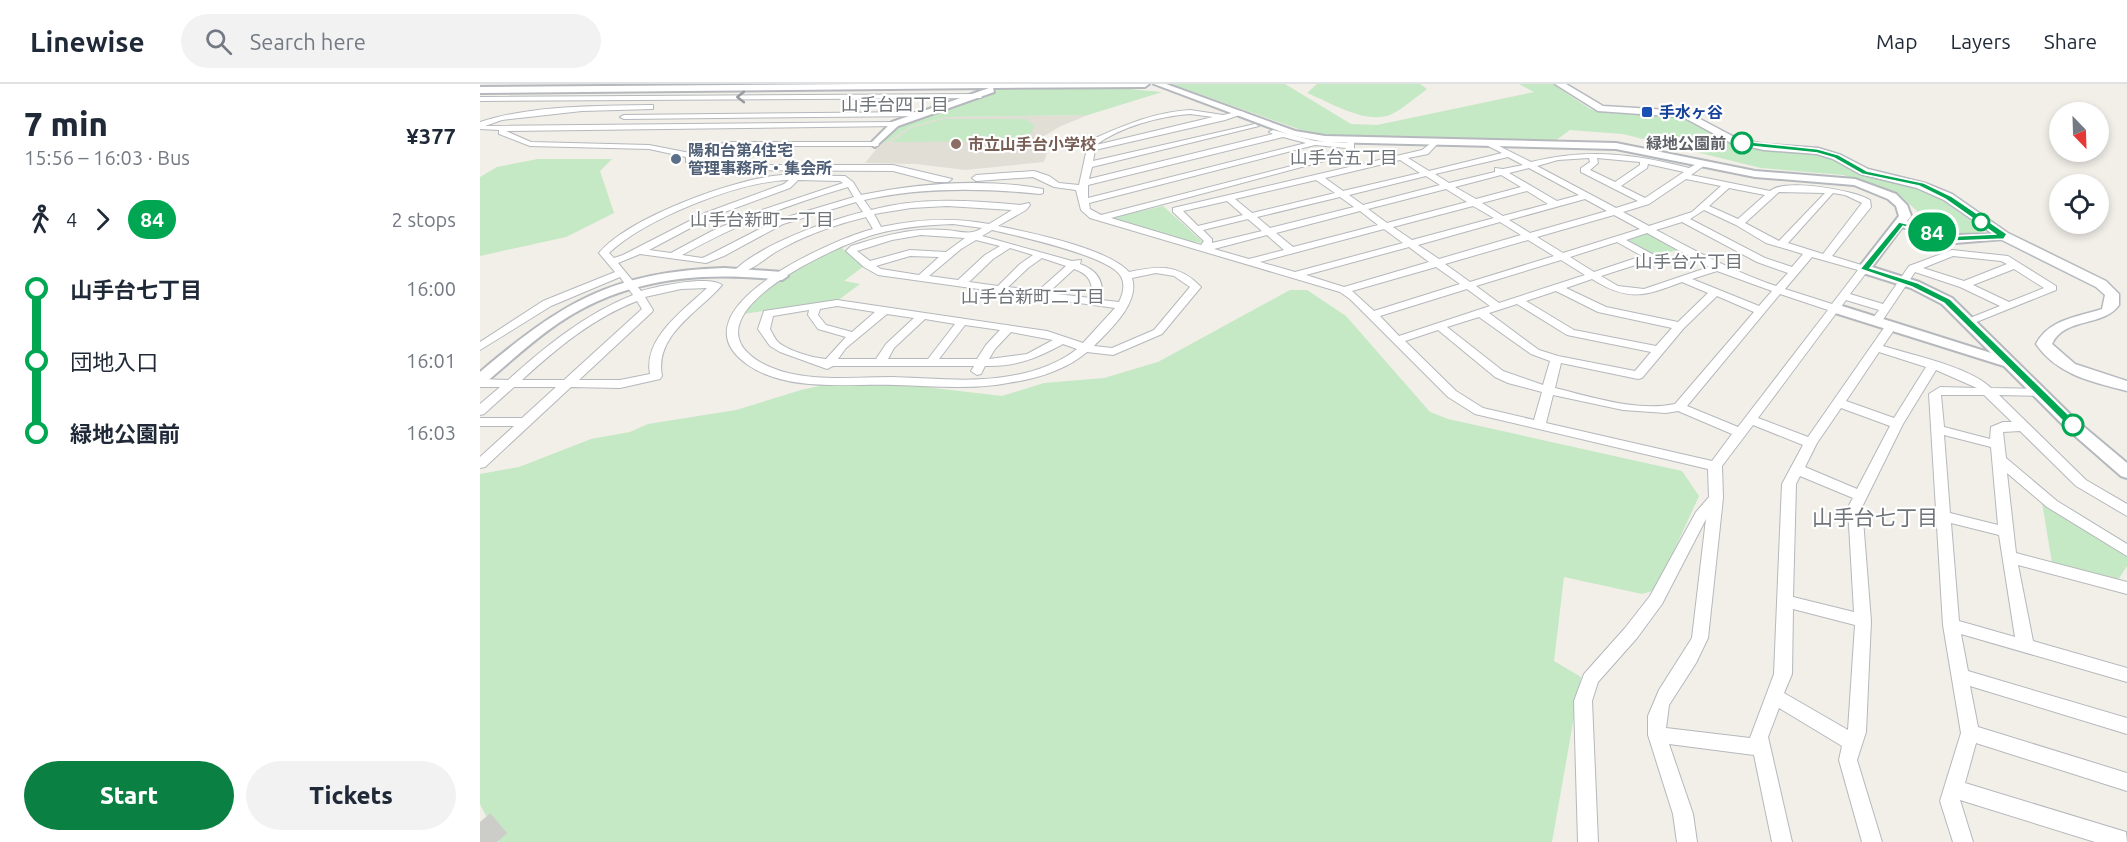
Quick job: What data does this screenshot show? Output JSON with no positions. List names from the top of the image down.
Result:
{
  "districts": [
    "山手台四丁目",
    "山手台五丁目",
    "山手台新町一丁目",
    "山手台六丁目",
    "山手台新町二丁目",
    "山手台七丁目"
  ],
  "places": {
    "transit": ["手水ヶ谷"],
    "other": ["緑地公園前", "市立山手台小学校", "陽和台第4住宅 管理事務所・集会所"]
  },
  "lines": ["bus line 84"],
  "north": "bottom right",
  "page": {
    "header": "Linewise",
    "search": "Search here",
    "nav": ["Map", "Layers", "Share"],
    "heading": ["7 min", "15:56 – 16:03 · Bus", "¥377"],
    "on_map": "84",
    "legs": ["4", "84", "2 stops"],
    "list": [
      {
        "name": "山手台七丁目",
        "value": "16:00"
      },
      {
        "name": "団地入口",
        "value": "16:01"
      },
      {
        "name": "緑地公園前",
        "value": "16:03"
      }
    ],
    "buttons": ["Start", "Tickets"]
  }
}
